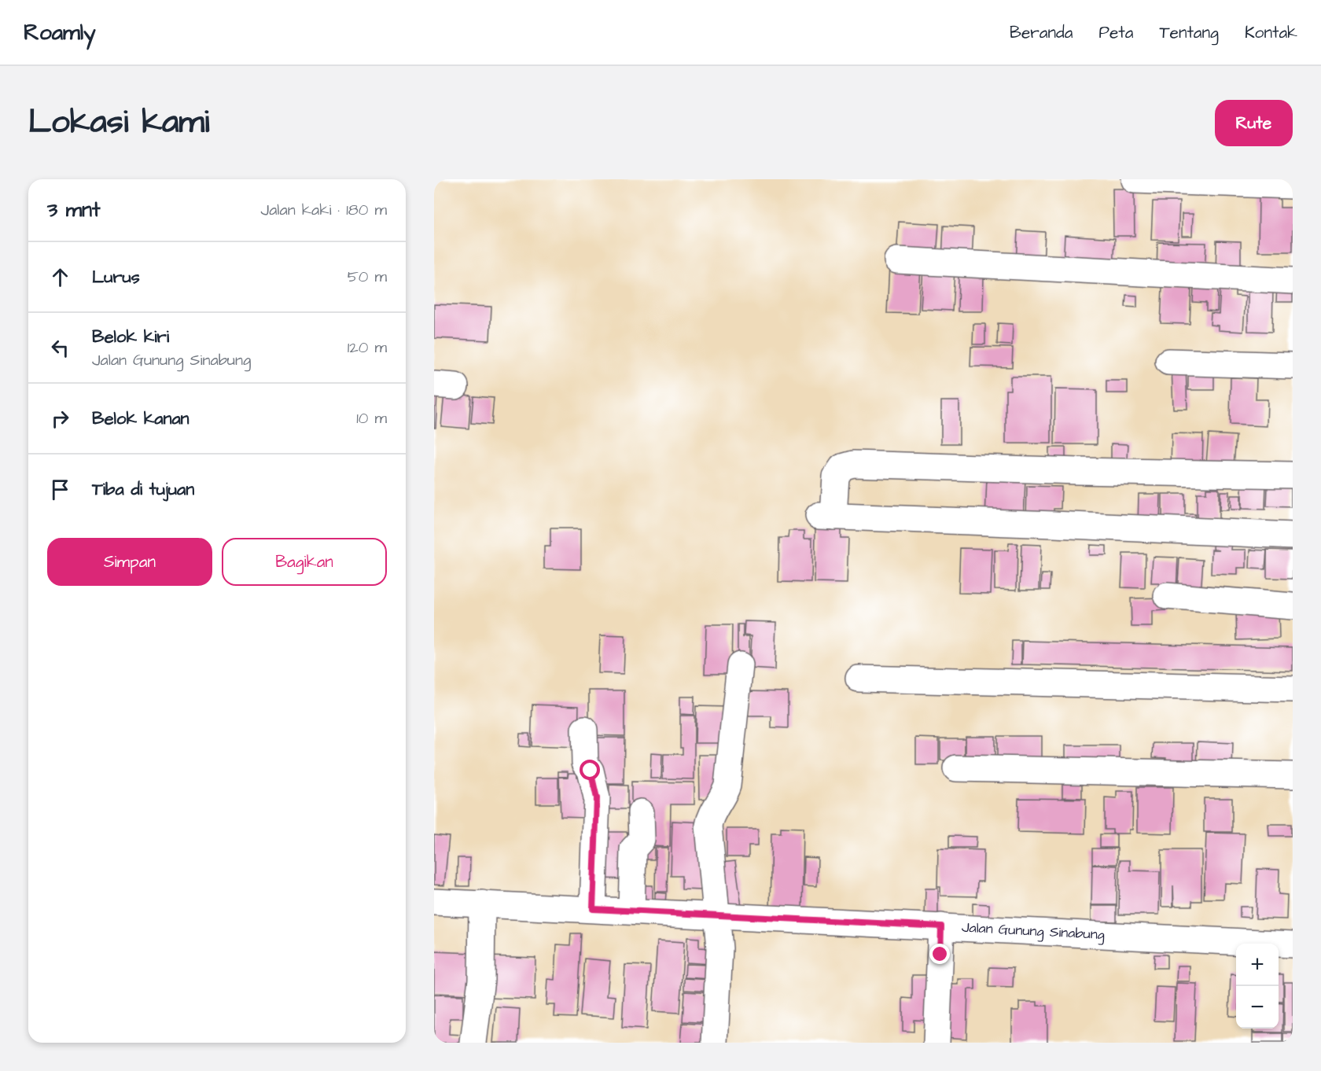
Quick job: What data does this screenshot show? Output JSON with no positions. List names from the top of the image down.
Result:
{
  "streets": {
    "street": ["Jalan Gunung Sinabung"]
  },
  "page": {
    "header": "Roamly",
    "nav": [
      "Beranda",
      "Peta",
      "Tentang",
      "Kontak"
    ],
    "title": "Lokasi kami",
    "buttons": [
      "Rute",
      ["Simpan", "Bagikan"]
    ],
    "heading": ["3 mnt", "Jalan kaki · 180 m"],
    "list": [
      ["Lurus", "50 m"],
      ["Belok kiri", "Jalan Gunung Sinabung", "120 m"],
      ["Belok kanan", "10 m"],
      "Tiba di tujuan"
    ],
    "map_buttons": ["+", "−"]
  }
}
